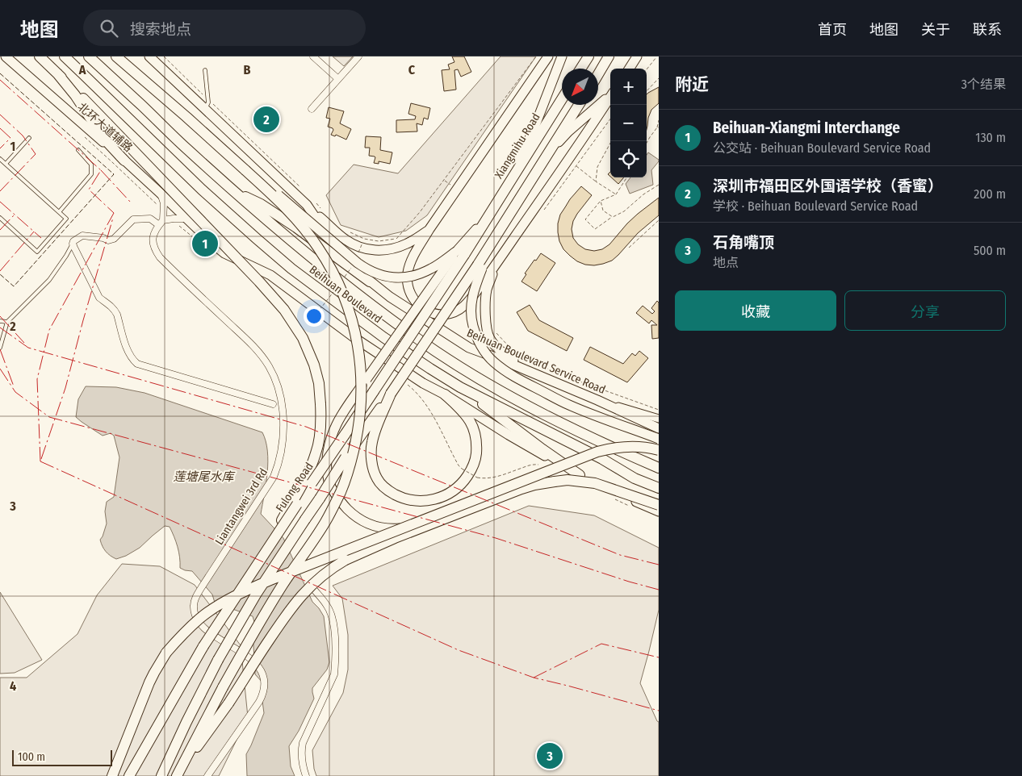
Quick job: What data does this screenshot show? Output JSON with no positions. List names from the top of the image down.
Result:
{
  "streets": {
    "highway": ["Xiangmihu Road", "Beihuan Boulevard", "Fulong Road"],
    "main road": ["北环大道辅路", "Beihuan Boulevard Service Road"],
    "street": ["Liantangwei 3rd Rd"]
  },
  "crossings": [
    ["北环大道辅路", "Liantangwei 3rd Rd"],
    ["Xiangmihu Road", "Fulong Road"]
  ],
  "water": ["莲塘尾水库"],
  "scale_bar": "100 m",
  "north": "bottom left",
  "page": {
    "header": "地图",
    "search": "搜索地点",
    "nav": [
      "首页",
      "地图",
      "关于",
      "联系"
    ],
    "heading": ["附近", "3个结果"],
    "map_buttons": ["+", "−"],
    "pins": ["2", "1", "3"],
    "list": [
      {
        "mark": "1",
        "name": "Beihuan-Xiangmi Interchange",
        "note": "公交站 · Beihuan Boulevard Service Road",
        "value": "130 m"
      },
      {
        "mark": "2",
        "name": "深圳市福田区外国语学校（香蜜）",
        "note": "学校 · Beihuan Boulevard Service Road",
        "value": "200 m"
      },
      {
        "mark": "3",
        "name": "石角嘴顶",
        "note": "地点",
        "value": "500 m"
      }
    ],
    "buttons": ["收藏", "分享"],
    "scale": "100 m"
  },
  "grid": {
    "columns": ["A", "B", "C"],
    "rows": [
      "1",
      "2",
      "3",
      "4"
    ]
  }
}
